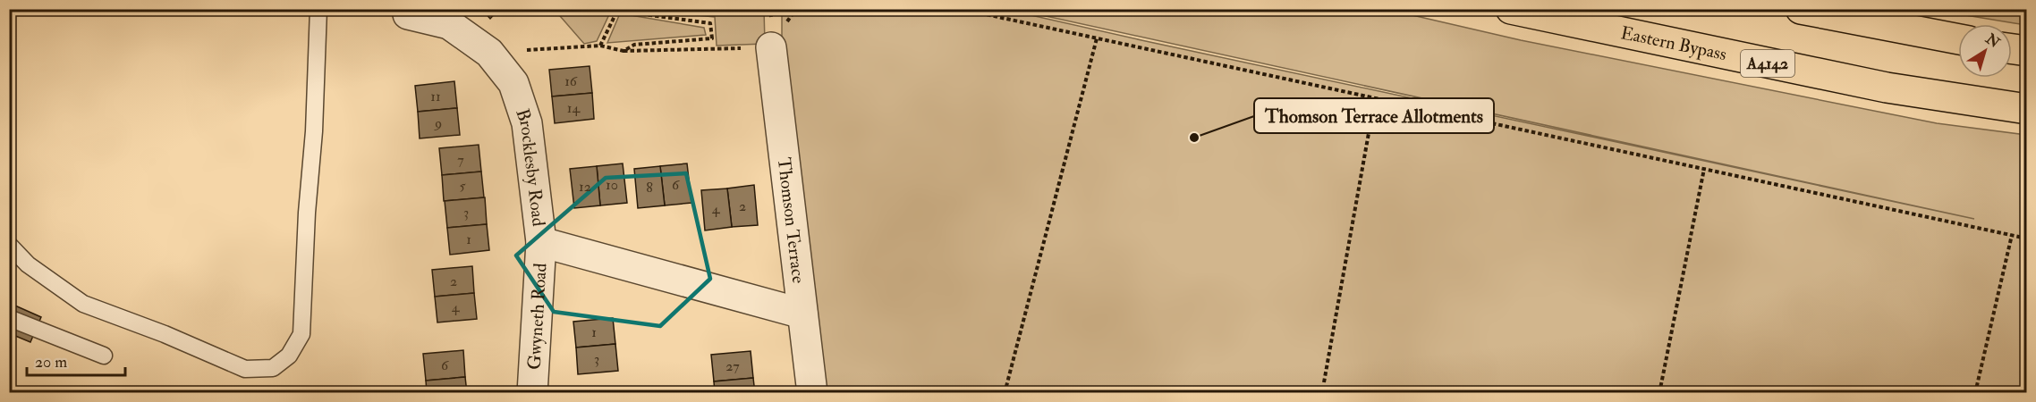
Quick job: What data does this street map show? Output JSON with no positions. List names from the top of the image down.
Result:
{
  "streets": {
    "highway": ["Eastern Bypass", "A4142"],
    "street": ["Brocklesby Road", "Thomson Terrace", "Gwyneth Road"]
  },
  "crossings": [
    ["Brocklesby Road", "Thomson Terrace"],
    ["Brocklesby Road", "Gwyneth Road"]
  ],
  "places": ["Thomson Terrace Allotments"],
  "house_numbers": [
    "16",
    "11",
    "14",
    "9",
    "7",
    "10",
    "6",
    "5",
    "12",
    "8",
    "2",
    "4",
    "3",
    "1",
    "2",
    "4",
    "1",
    "3",
    "6",
    "27"
  ],
  "scale_bar": "20 m",
  "north": "top right"
}
